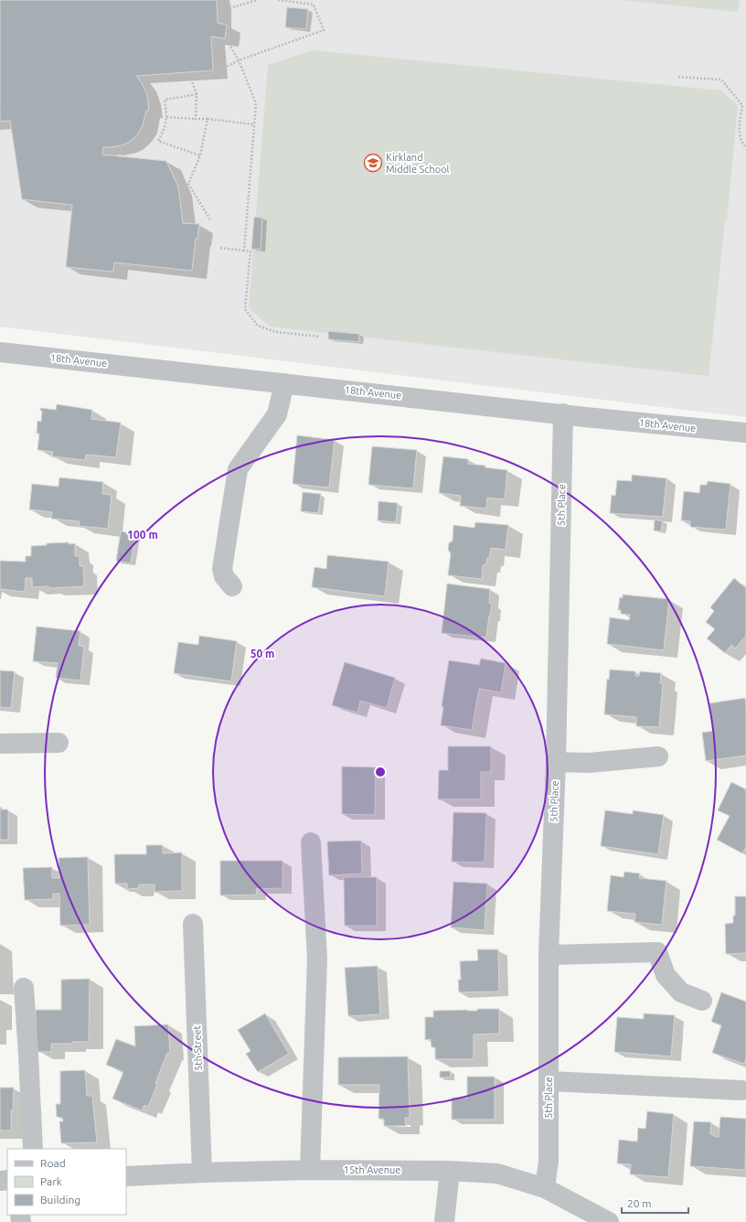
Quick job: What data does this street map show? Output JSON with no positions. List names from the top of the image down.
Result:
{
  "streets": {
    "street": [
      "18th Avenue",
      "5th Place",
      "5th Street",
      "15th Avenue"
    ]
  },
  "crossings": [
    ["18th Avenue", "5th Place"],
    ["5th Place", "15th Avenue"],
    ["5th Street", "15th Avenue"]
  ],
  "places": {
    "school or university": ["Kirkland Middle School"]
  },
  "legend": ["Road", "Park", "Building"],
  "scale_bar": "20 m",
  "rings": ["100 m", "50 m"]
}
